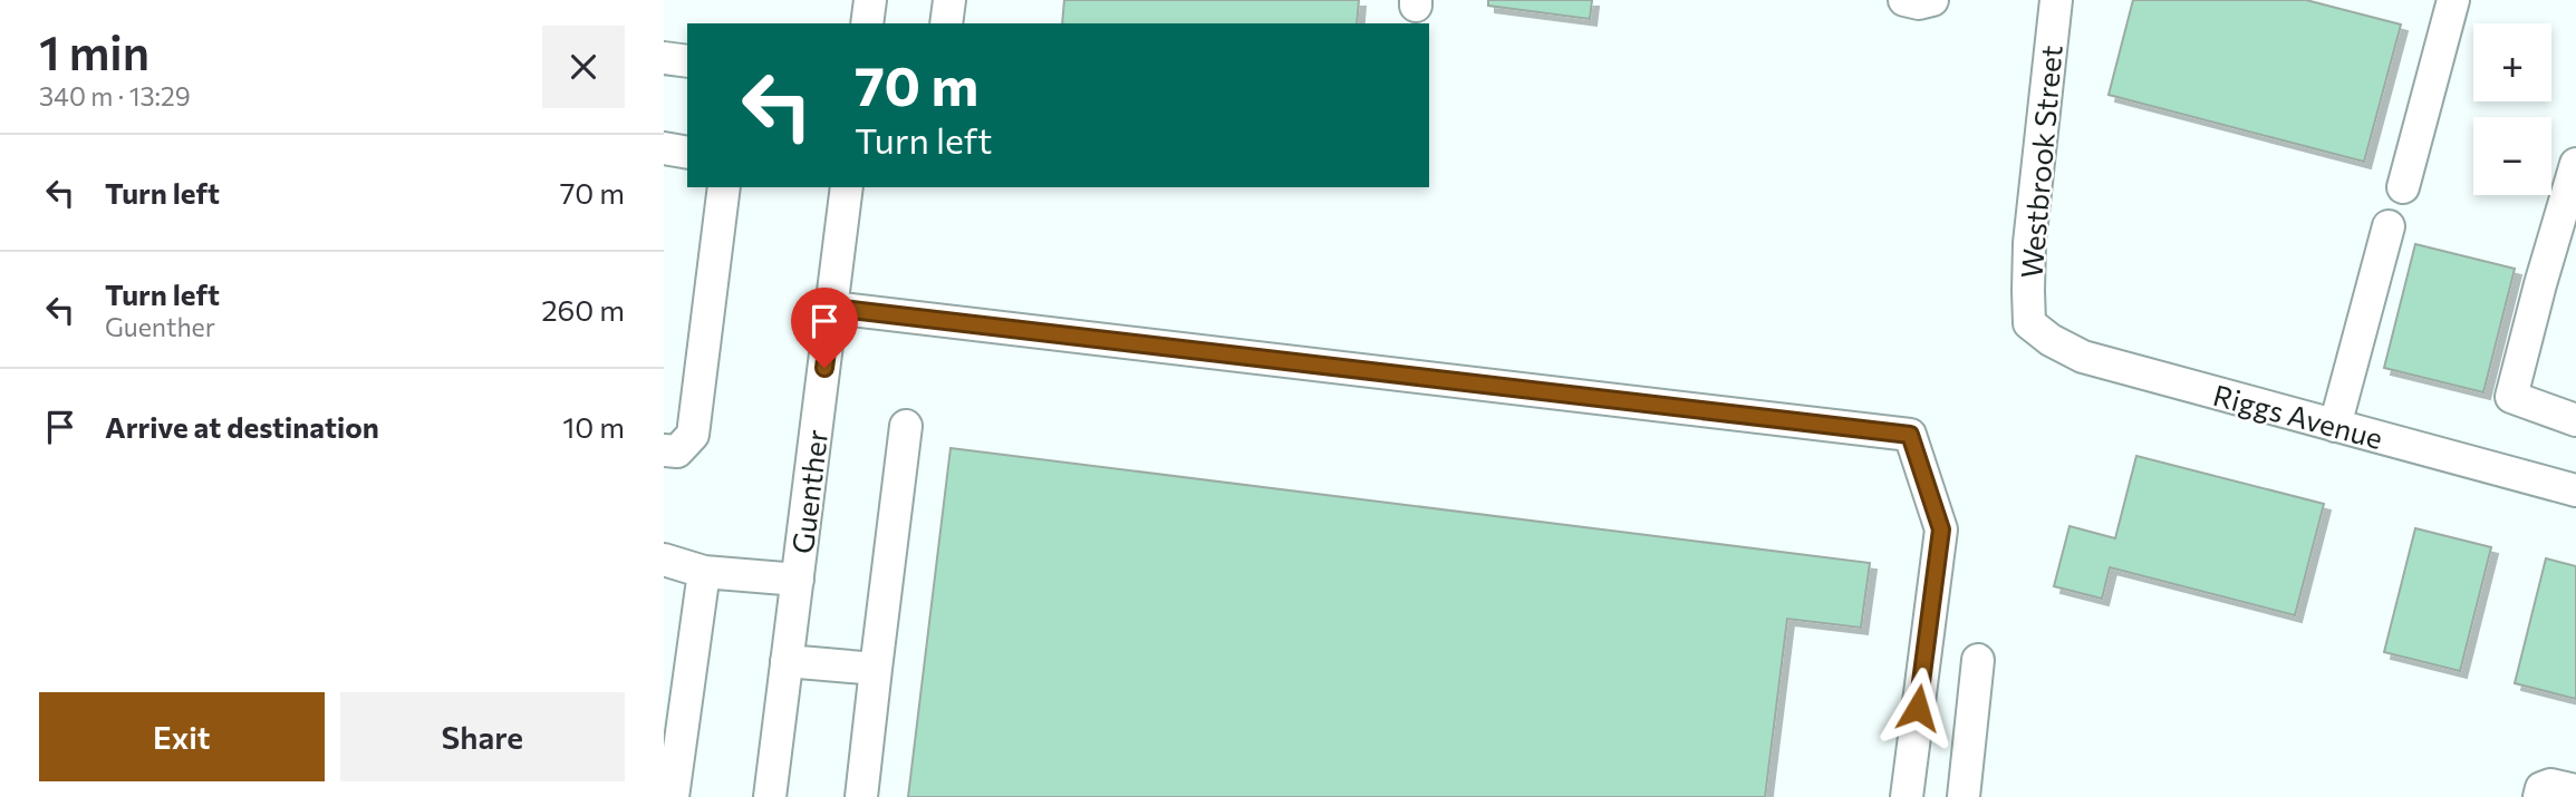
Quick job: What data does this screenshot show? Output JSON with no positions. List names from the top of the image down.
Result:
{
  "streets": {
    "street": ["Westbrook Street", "Riggs Avenue", "Guenther"]
  },
  "crossings": [
    ["Westbrook Street", "Riggs Avenue"]
  ],
  "page": {
    "heading": ["1 min", "340 m · 13:29"],
    "map_buttons": ["+", "−"],
    "turn": ["70 m", "Turn left"],
    "list": [
      {
        "name": "Turn left",
        "value": "70 m"
      },
      {
        "name": "Turn left",
        "note": "Guenther",
        "value": "260 m"
      },
      {
        "name": "Arrive at destination",
        "value": "10 m"
      }
    ],
    "buttons": ["Exit", "Share"]
  }
}
